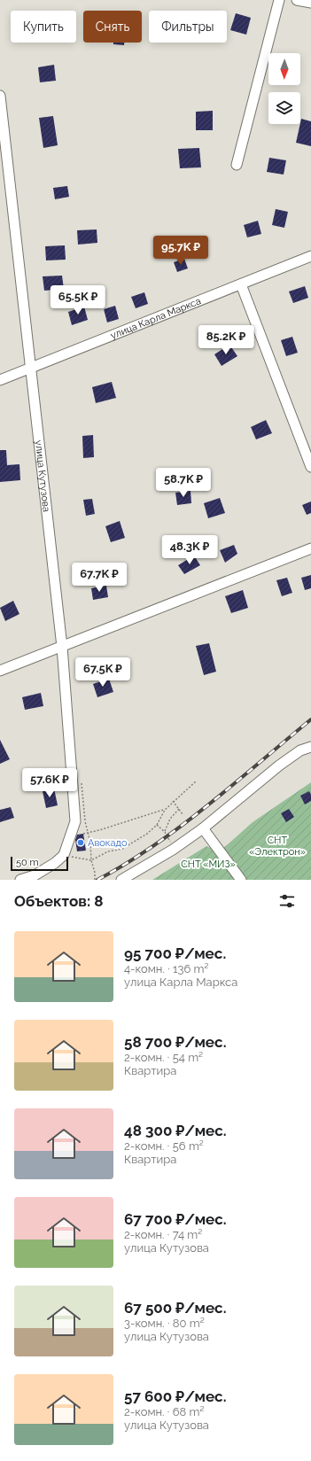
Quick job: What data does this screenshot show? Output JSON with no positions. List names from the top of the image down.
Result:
{
  "streets": {
    "street": ["улица Карла Маркса", "улица Кутузова"]
  },
  "crossings": [
    ["улица Карла Маркса", "улица Кутузова"]
  ],
  "parks": ["СНТ «Электрон»", "СНТ «МИЗ»"],
  "places": ["Авокадо"],
  "scale_bar": "50 m",
  "north": "bottom",
  "page": {
    "chip": ["Купить", "Снять", "Фильтры"],
    "price": [
      "95.7K ₽",
      "65.5K ₽",
      "85.2K ₽",
      "58.7K ₽",
      "48.3K ₽",
      "67.7K ₽",
      "67.5K ₽",
      "57.6K ₽"
    ],
    "scale": "50 m",
    "heading": "Объектов: 8",
    "list": [
      {
        "name": "95 700 ₽/мес.",
        "note": "4-комн. · 136 m² · улица Карла Маркса"
      },
      {
        "name": "58 700 ₽/мес.",
        "note": "2-комн. · 54 m² · Квартира"
      },
      {
        "name": "48 300 ₽/мес.",
        "note": "2-комн. · 56 m² · Квартира"
      },
      {
        "name": "67 700 ₽/мес.",
        "note": "2-комн. · 74 m² · улица Кутузова"
      },
      {
        "name": "67 500 ₽/мес.",
        "note": "3-комн. · 80 m² · улица Кутузова"
      },
      {
        "name": "57 600 ₽/мес.",
        "note": "2-комн. · 68 m² · улица Кутузова"
      }
    ]
  }
}
